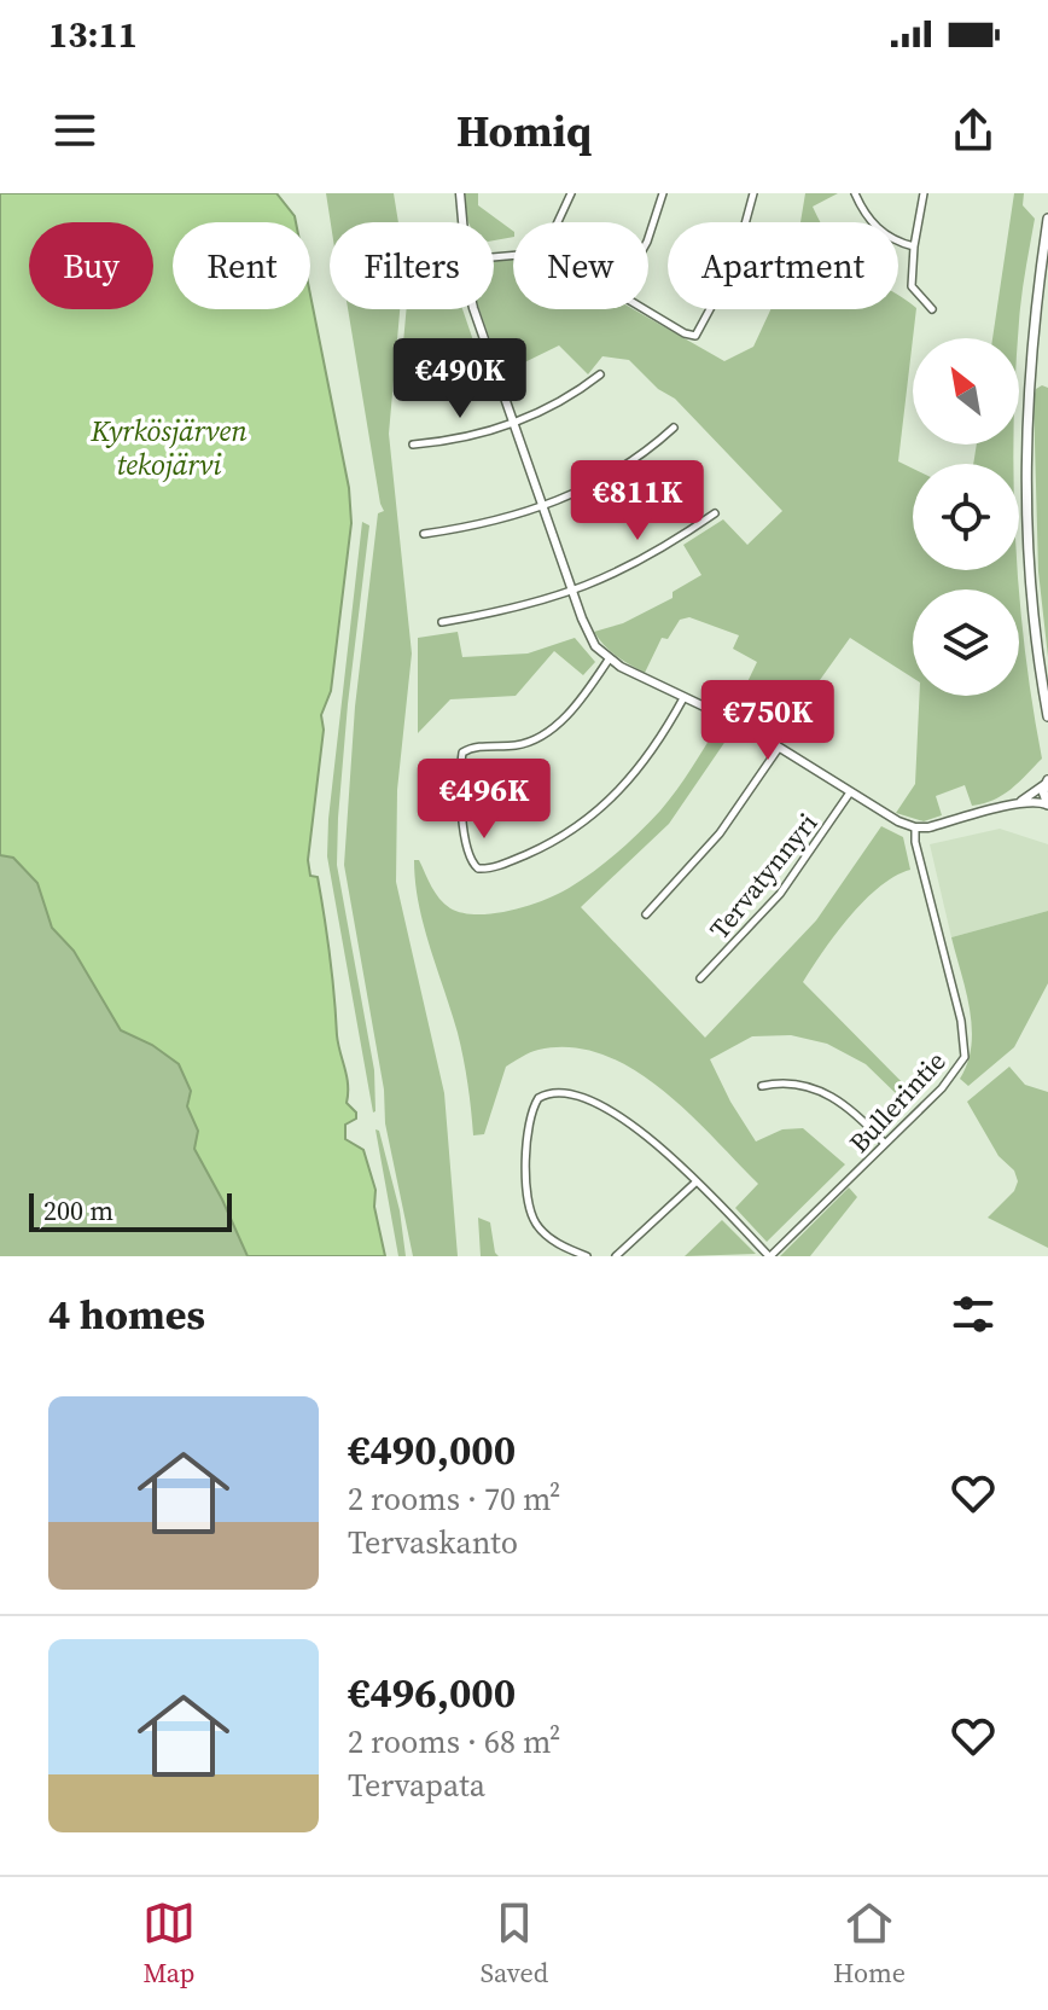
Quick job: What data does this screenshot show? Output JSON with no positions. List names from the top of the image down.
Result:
{
  "streets": {
    "street": ["Tervatynnyri", "Bullerintie"]
  },
  "water": ["Kyrkösjärven tekojärvi"],
  "scale_bar": "200 m",
  "north": "top left",
  "page": {
    "status": "13:11",
    "header": "Homiq",
    "chip": [
      "Buy",
      "Rent",
      "Filters",
      "New",
      "Apartment"
    ],
    "price": [
      "€490K",
      "€811K",
      "€750K",
      "€496K"
    ],
    "scale": "200 m",
    "heading": "4 homes",
    "list": [
      {
        "name": "€490,000",
        "note": "2 rooms · 70 m² · Tervaskanto"
      },
      {
        "name": "€496,000",
        "note": "2 rooms · 68 m² · Tervapata"
      }
    ],
    "tabs": ["Map", "Saved", "Home"]
  }
}
